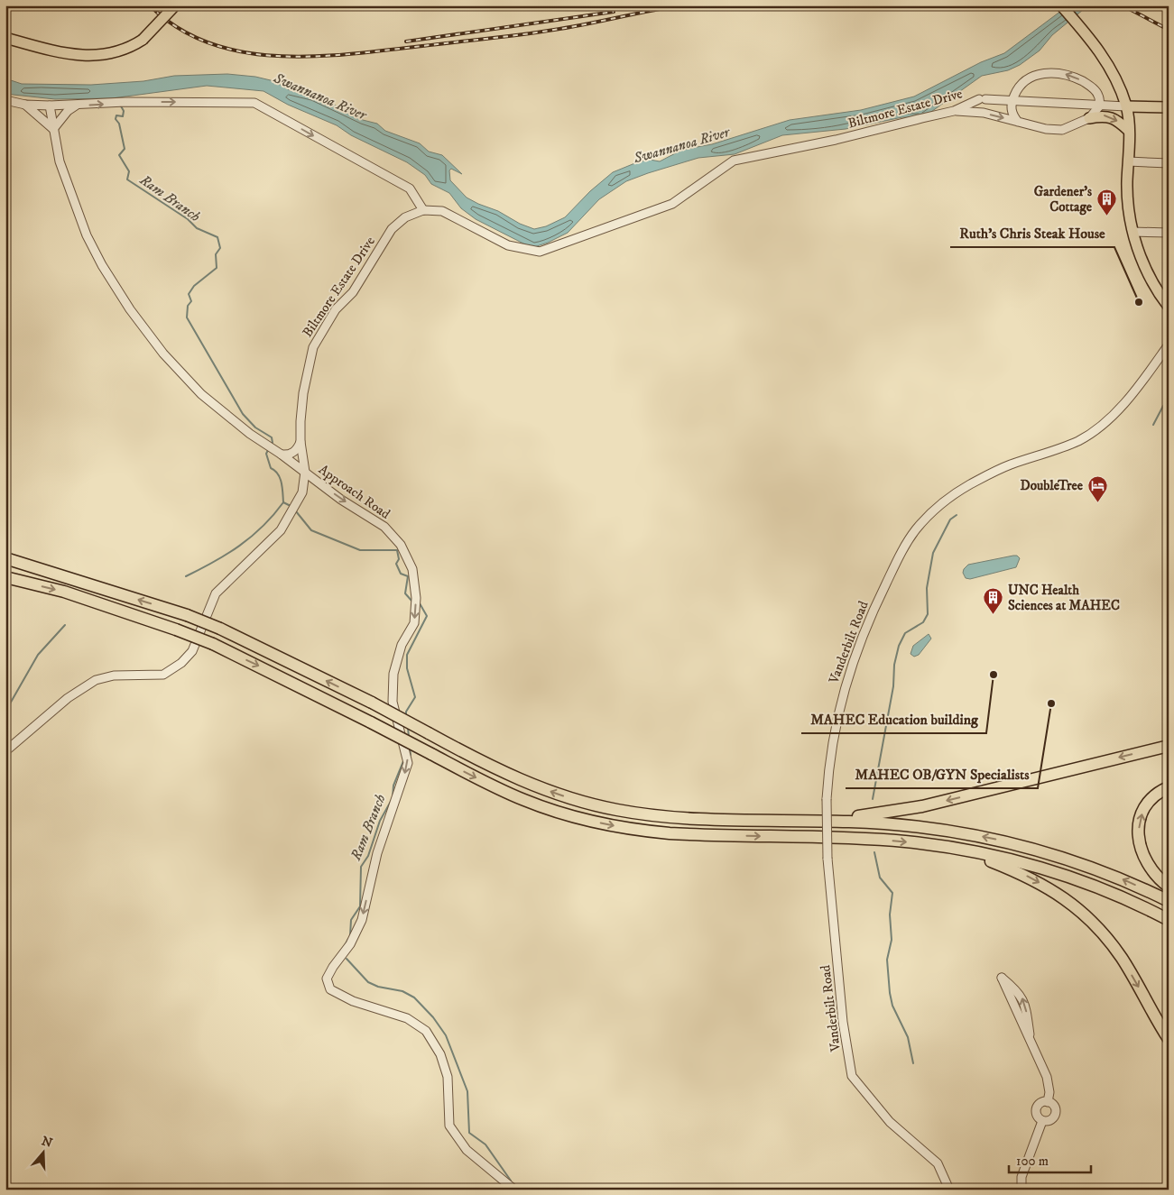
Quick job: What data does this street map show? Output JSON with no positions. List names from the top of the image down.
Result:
{
  "streets": {
    "street": ["Biltmore Estate Drive", "Approach Road", "Vanderbilt Road"]
  },
  "crossings": [
    ["Biltmore Estate Drive", "Approach Road"]
  ],
  "one_way": ["Approach Road"],
  "water": ["Swannanoa River", "Ram Branch"],
  "places": {
    "building": ["Gardener's Cottage", "UNC Health Sciences at MAHEC"],
    "other": ["Ruth's Chris Steak House", "MAHEC Education building", "MAHEC OB/GYN Specialists"],
    "hotel": ["DoubleTree"]
  },
  "scale_bar": "100 m",
  "north": "top"
}
